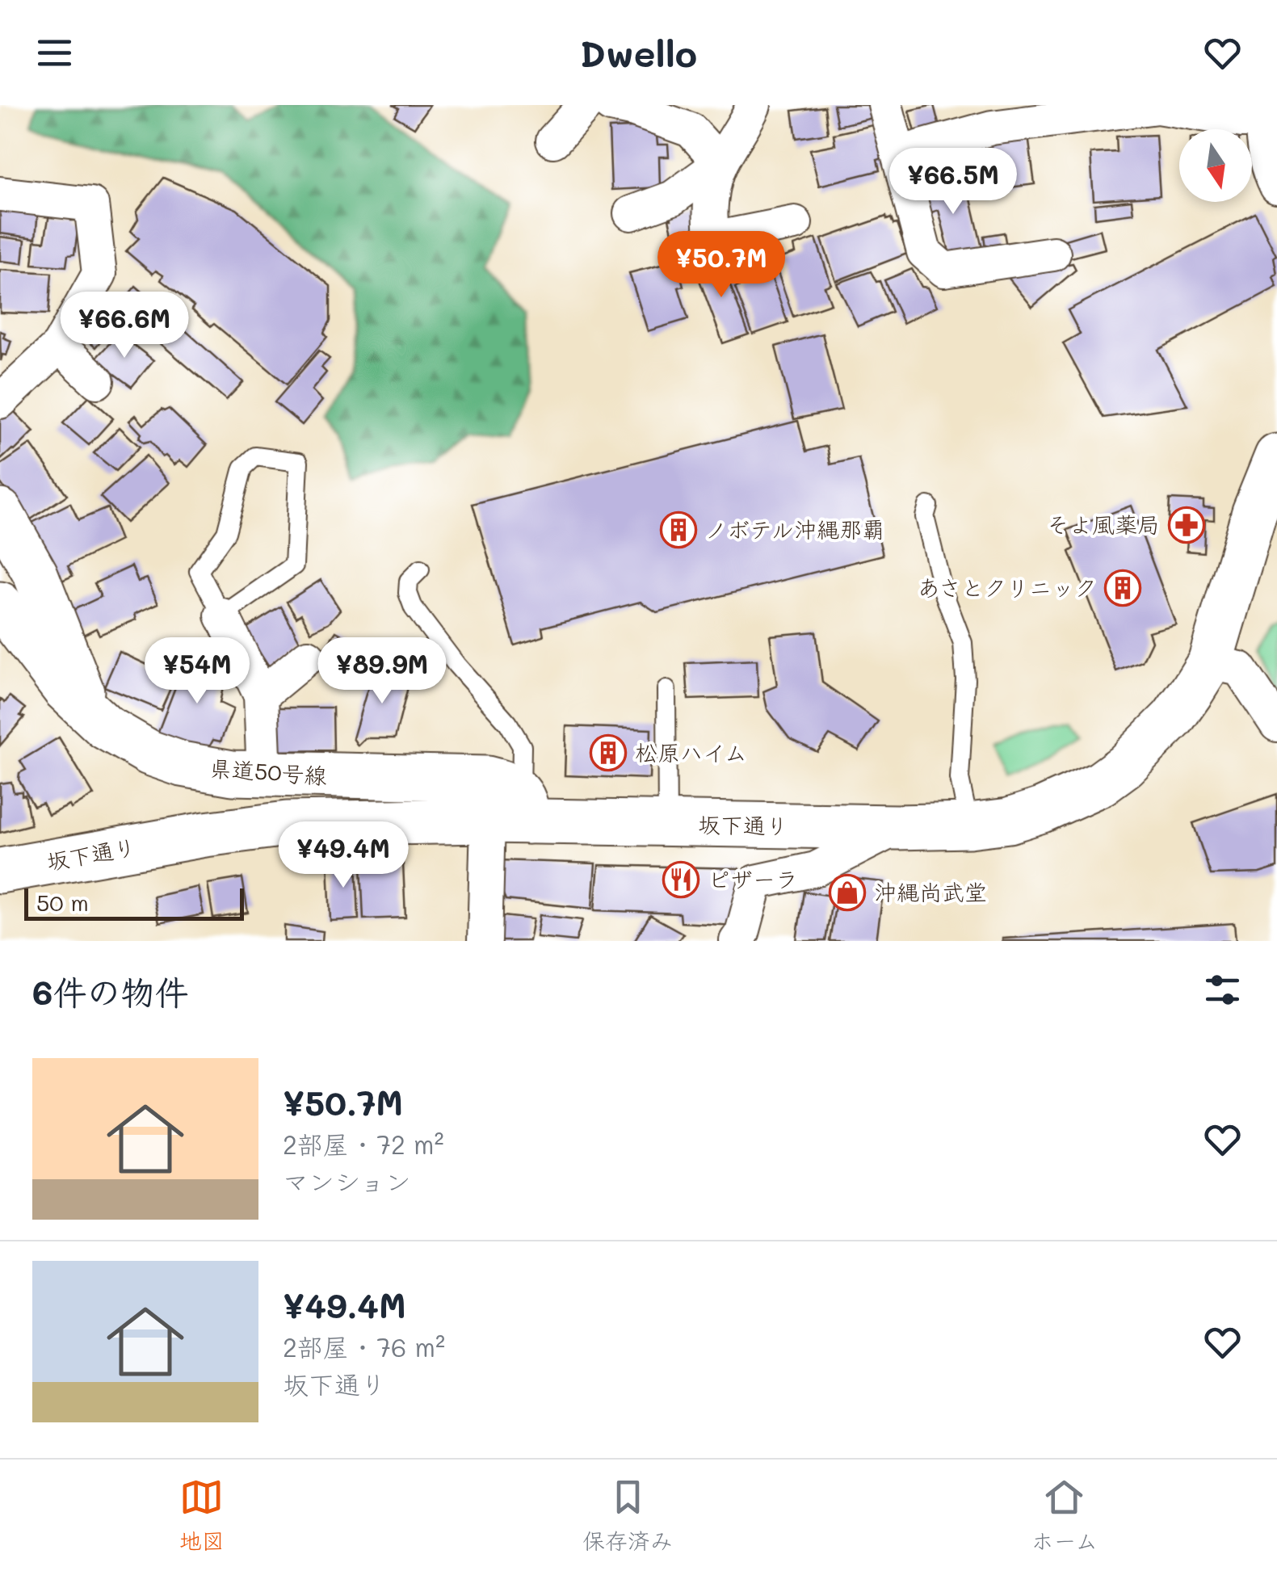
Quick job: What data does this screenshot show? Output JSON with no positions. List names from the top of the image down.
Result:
{
  "streets": {
    "main road": ["県道50号線", "坂下通り"]
  },
  "crossings": [
    ["県道50号線", "坂下通り"]
  ],
  "places": {
    "pharmacy": ["そよ風薬局"],
    "building": ["ノボテル沖縄那覇", "あさとクリニック", "松原ハイム"],
    "restaurant": ["ピザーラ"],
    "shop": ["沖縄尚武堂"]
  },
  "scale_bar": "50 m",
  "north": "bottom",
  "page": {
    "header": "Dwello",
    "price": [
      "¥66.5M",
      "¥50.7M",
      "¥66.6M",
      "¥54M",
      "¥89.9M",
      "¥49.4M"
    ],
    "scale": "50 m",
    "heading": "6件の物件",
    "list": [
      {
        "name": "¥50.7M",
        "note": "2部屋 · 72 m² · マンション"
      },
      {
        "name": "¥49.4M",
        "note": "2部屋 · 76 m² · 坂下通り"
      }
    ],
    "tabs": ["地図", "保存済み", "ホーム"]
  }
}
